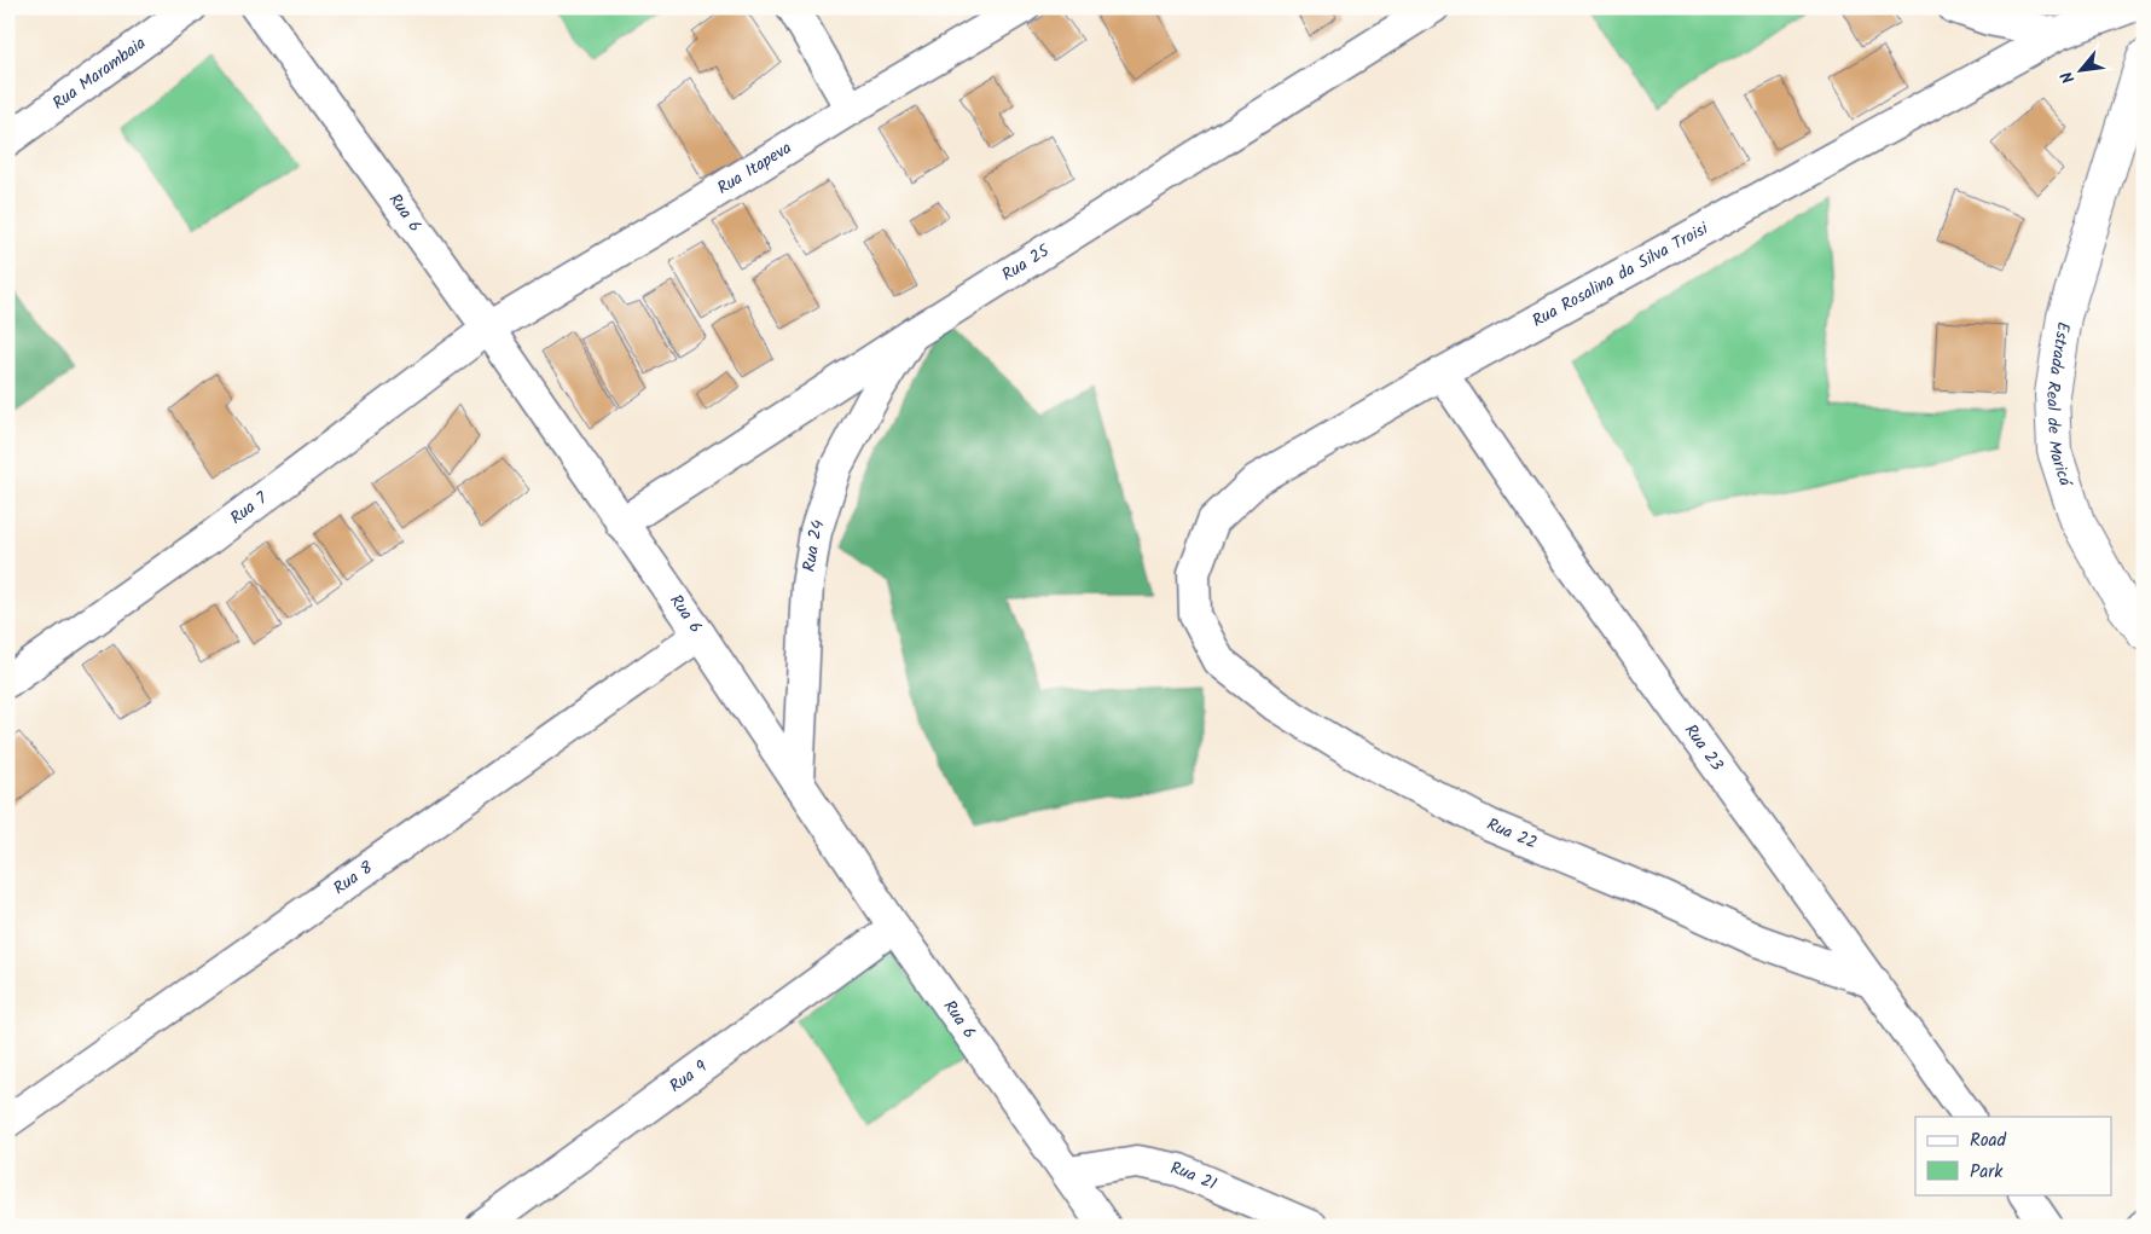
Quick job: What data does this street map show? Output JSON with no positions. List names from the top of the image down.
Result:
{
  "streets": {
    "main road": ["Estrada Real de Maricá"],
    "street": [
      "Rua Marambaia",
      "Rua Itapeva",
      "Rua 6",
      "Rua 25",
      "Rua Rosalina da Silva Troisi",
      "Rua 7",
      "Rua 24",
      "Rua 23",
      "Rua 22",
      "Rua 8",
      "Rua 9",
      "Rua 21"
    ]
  },
  "crossings": [
    ["Rua Itapeva", "Rua 6"],
    ["Rua Itapeva", "Rua 7"],
    ["Rua 6", "Rua 25"],
    ["Rua 6", "Rua 7"],
    ["Rua 6", "Rua 24"],
    ["Rua 6", "Rua 8"],
    ["Rua 6", "Rua 9"],
    ["Rua 6", "Rua 21"],
    ["Rua 25", "Rua 24"],
    ["Rua Rosalina da Silva Troisi", "Rua 23"],
    ["Rua Rosalina da Silva Troisi", "Rua 22"],
    ["Rua 23", "Rua 22"]
  ],
  "legend": ["Road", "Park"],
  "north": "bottom left"
}
